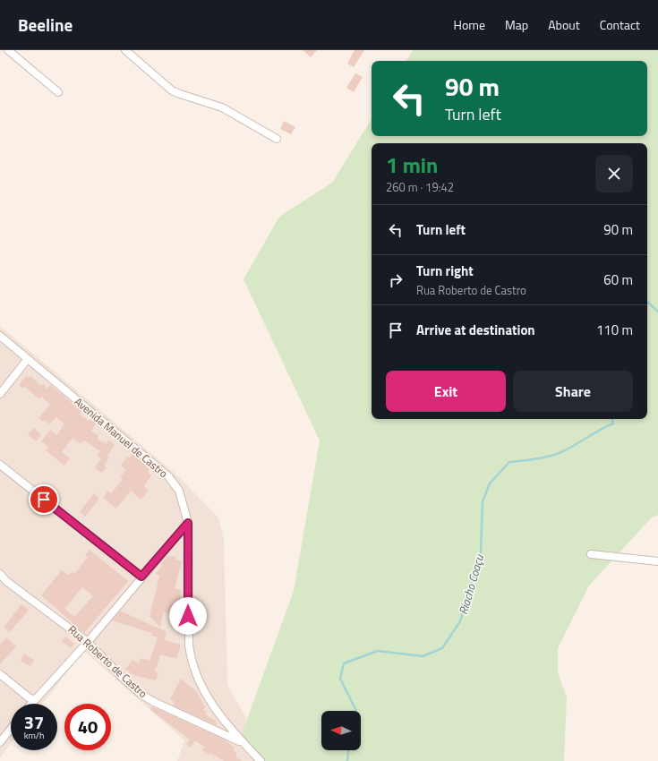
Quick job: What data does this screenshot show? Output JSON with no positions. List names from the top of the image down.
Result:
{
  "streets": {
    "street": ["Avenida Manuel de Castro", "Rua Roberto de Castro"]
  },
  "crossings": [
    ["Avenida Manuel de Castro", "Rua Roberto de Castro"]
  ],
  "water": ["Riacho Coaçu"],
  "north": "left",
  "page": {
    "header": "Beeline",
    "nav": [
      "Home",
      "Map",
      "About",
      "Contact"
    ],
    "turn": ["90 m", "Turn left"],
    "heading": ["1 min", "260 m · 19:42"],
    "list": [
      {
        "name": "Turn left",
        "value": "90 m"
      },
      {
        "name": "Turn right",
        "note": "Rua Roberto de Castro",
        "value": "60 m"
      },
      {
        "name": "Arrive at destination",
        "value": "110 m"
      }
    ],
    "buttons": ["Exit", "Share"],
    "speed": "37 km/h",
    "limit": "40"
  }
}
